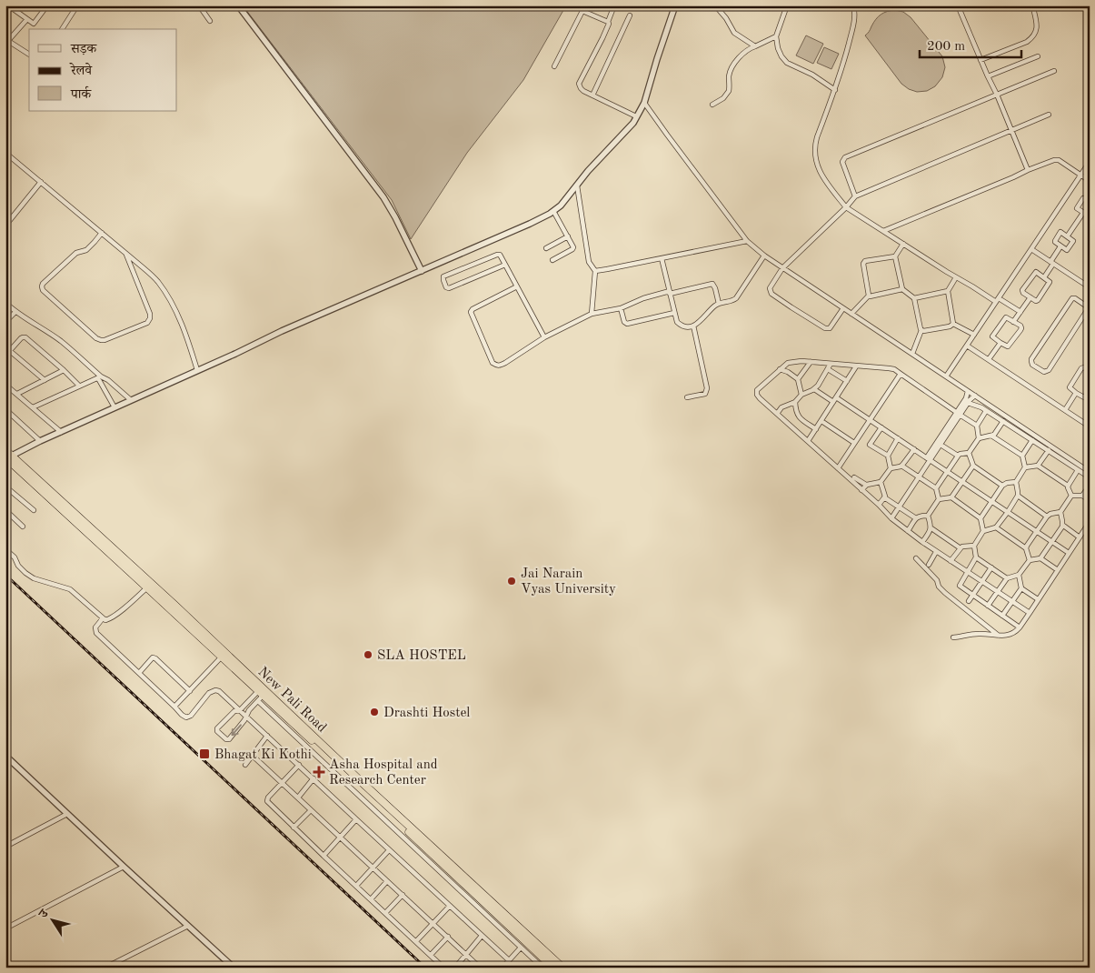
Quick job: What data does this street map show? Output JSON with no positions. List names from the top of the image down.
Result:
{
  "streets": {
    "highway": ["New Pali Road"]
  },
  "places": {
    "other": ["Jai Narain Vyas University", "SLA HOSTEL", "Drashti Hostel"],
    "transit": ["Bhagat Ki Kothi"],
    "health": ["Asha Hospital and Research Center"]
  },
  "legend": ["सड़क", "रेलवे", "पार्क"],
  "scale_bar": "200 m",
  "north": "top left"
}
